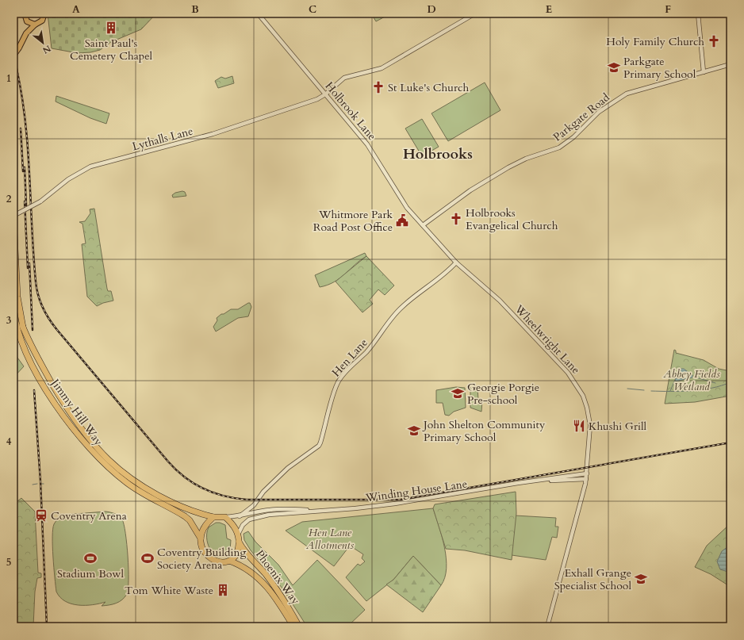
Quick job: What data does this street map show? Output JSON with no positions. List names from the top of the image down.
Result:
{
  "streets": {
    "highway": ["Jimmy Hill Way", "Phoenix Way"],
    "street": [
      "Holbrook Lane",
      "Parkgate Road",
      "Lythalls Lane",
      "Wheelwright Lane",
      "Hen Lane",
      "Winding House Lane"
    ]
  },
  "crossings": [
    ["Holbrook Lane", "Parkgate Road"],
    ["Holbrook Lane", "Lythalls Lane"],
    ["Holbrook Lane", "Wheelwright Lane"],
    ["Parkgate Road", "Wheelwright Lane"],
    ["Wheelwright Lane", "Hen Lane"],
    ["Wheelwright Lane", "Winding House Lane"],
    ["Hen Lane", "Winding House Lane"],
    ["Jimmy Hill Way", "Winding House Lane"],
    ["Jimmy Hill Way", "Phoenix Way"],
    ["Winding House Lane", "Phoenix Way"]
  ],
  "districts": ["Holbrooks"],
  "parks": ["Abbey Fields Wetland", "Hen Lane Allotments"],
  "places": {
    "building": ["Saint Paul's Cemetery Chapel", "Tom White Waste"],
    "church": ["Holy Family Church", "St Luke's Church", "Holbrooks Evangelical Church"],
    "school or university": [
      "Parkgate Primary School",
      "Georgie Porgie Pre-school",
      "John Shelton Community Primary School",
      "Exhall Grange Specialist School"
    ],
    "public building": ["Whitmore Park Road Post Office"],
    "restaurant": ["Khushi Grill"],
    "station": ["Coventry Arena"],
    "sports": ["Stadium Bowl", "Coventry Building Society Arena"]
  },
  "north": "bottom right",
  "grid": {
    "columns": [
      "A",
      "B",
      "C",
      "D",
      "E",
      "F"
    ],
    "rows": [
      "1",
      "2",
      "3",
      "4",
      "5"
    ]
  }
}
